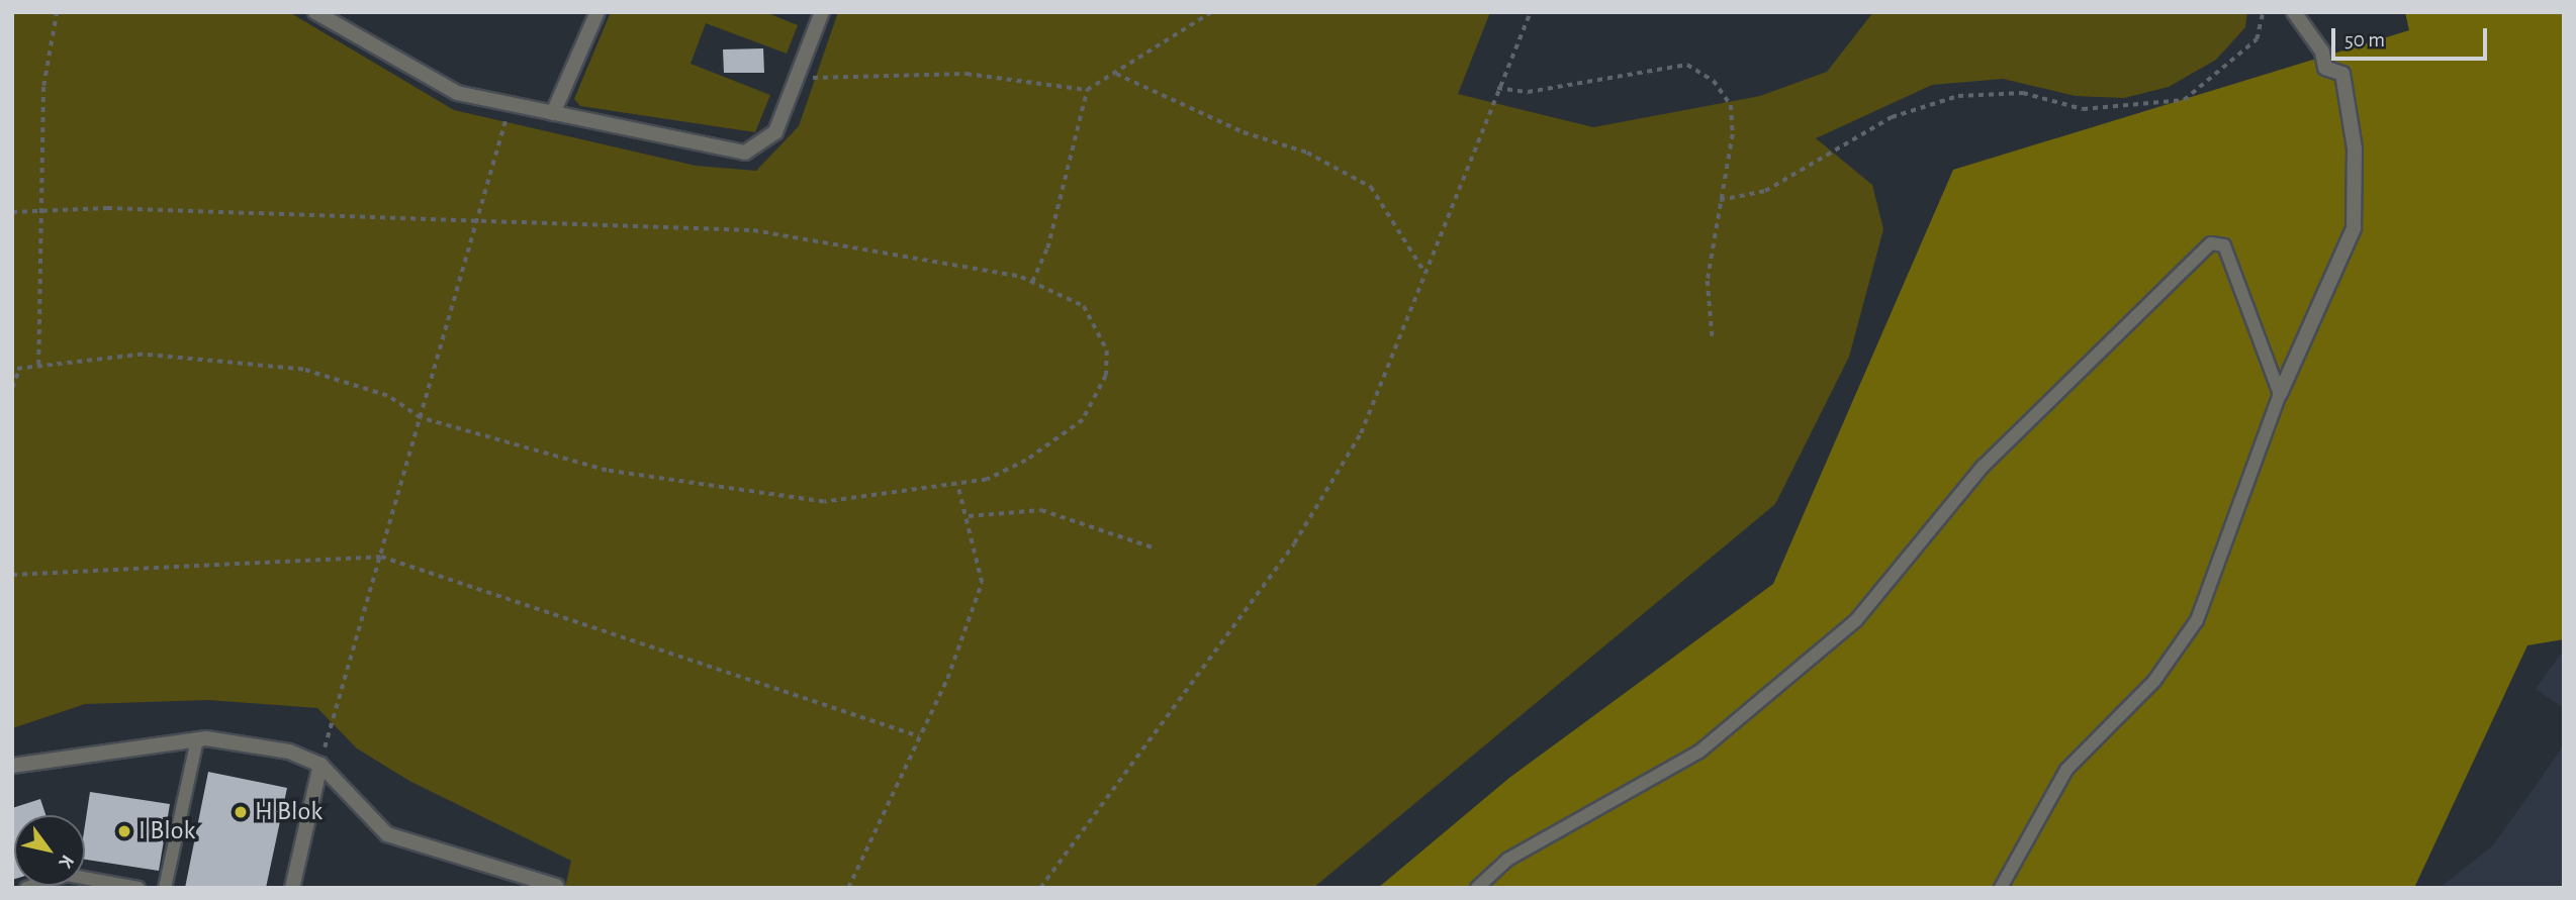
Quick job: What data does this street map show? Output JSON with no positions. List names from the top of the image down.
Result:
{
  "places": ["H Blok", "I Blok"],
  "scale_bar": "50 m",
  "north": "bottom right"
}
